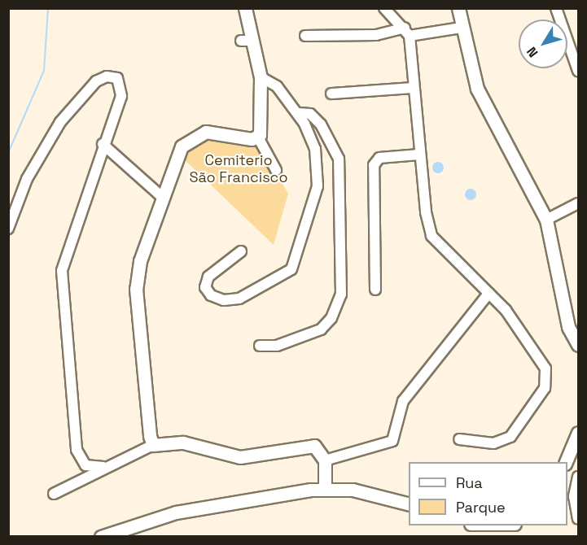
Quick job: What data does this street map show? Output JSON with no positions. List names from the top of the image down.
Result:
{
  "parks": ["Cemiterio São Francisco"],
  "legend": ["Rua", "Parque"],
  "north": "bottom left"
}
